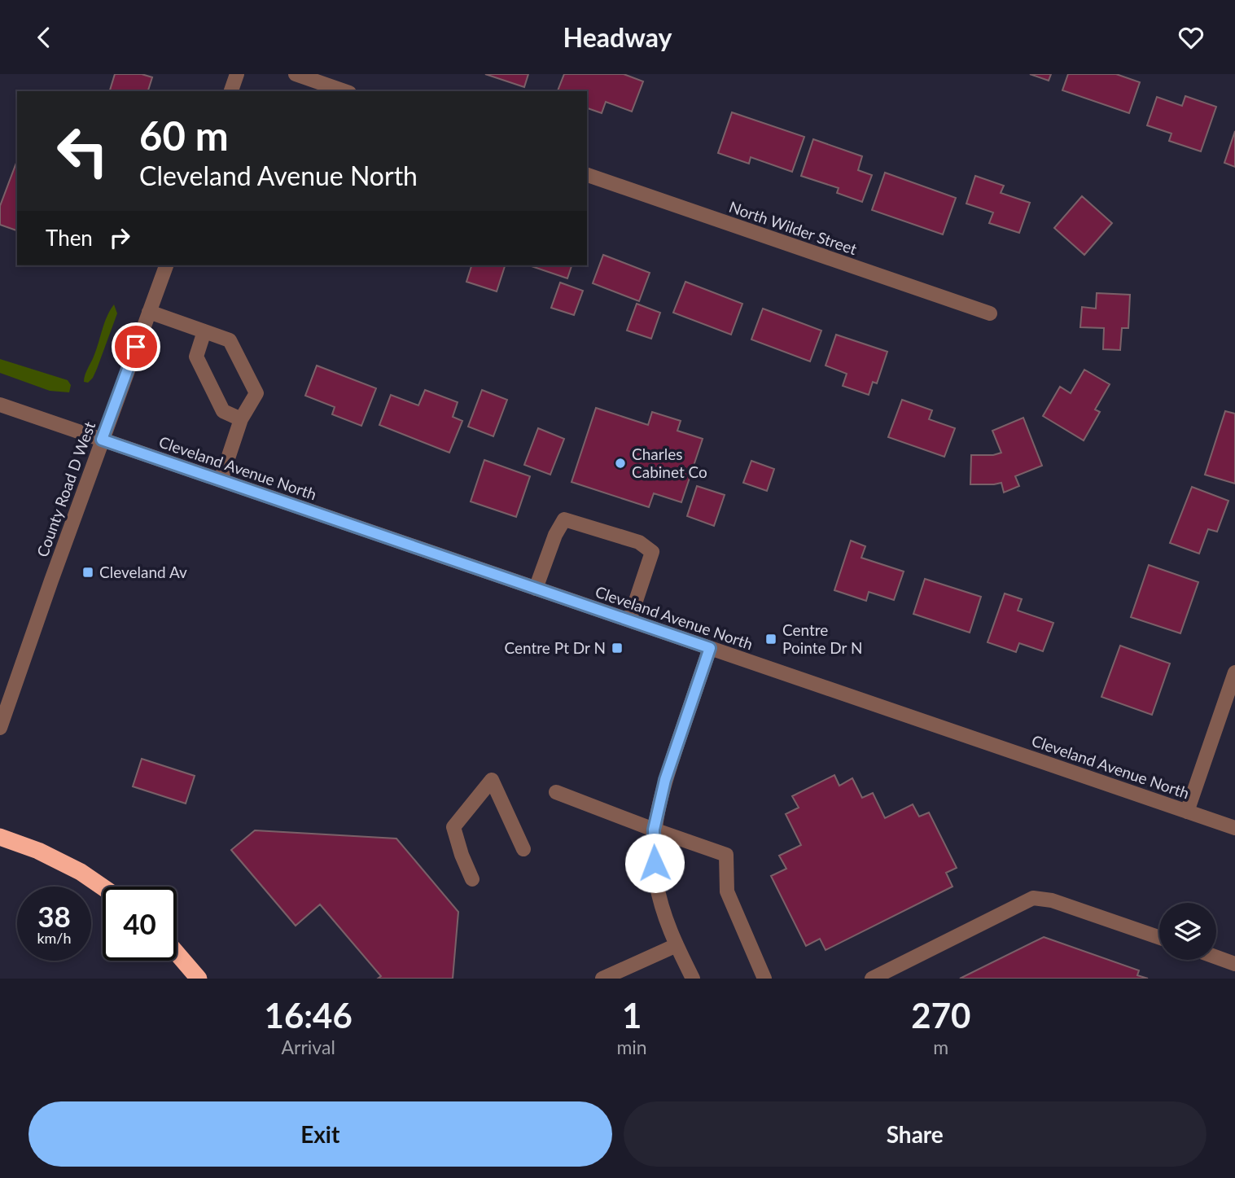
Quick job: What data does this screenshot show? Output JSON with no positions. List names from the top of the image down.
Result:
{
  "streets": {
    "street": ["North Wilder Street", "Cleveland Avenue North", "County Road D West"]
  },
  "crossings": [
    ["Cleveland Avenue North", "County Road D West"]
  ],
  "places": {
    "other": ["Charles Cabinet Co"],
    "transit": ["Cleveland Av", "Centre Pointe Dr N", "Centre Pt Dr N"]
  },
  "page": {
    "header": "Headway",
    "turn": ["60 m", "Cleveland Avenue North"],
    "then": "Then",
    "speed": "38 km/h",
    "limit": "40",
    "eta": [
      "16:46",
      "Arrival",
      "1",
      "min",
      "270",
      "m"
    ],
    "buttons": ["Exit", "Share"]
  }
}
